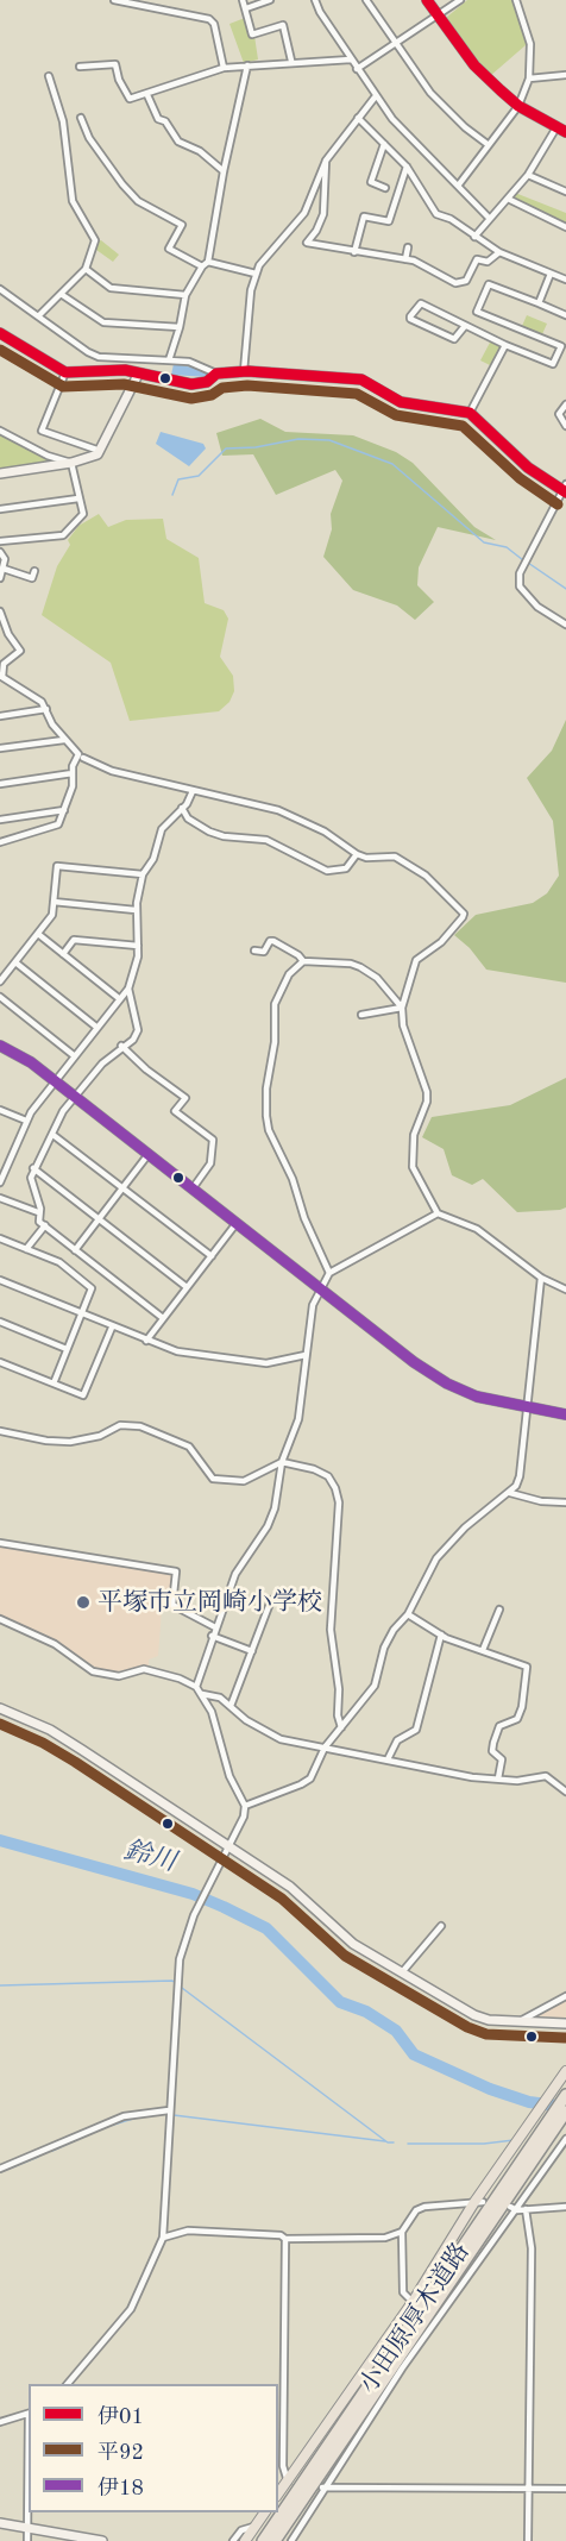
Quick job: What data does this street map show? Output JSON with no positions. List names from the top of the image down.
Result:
{
  "streets": {
    "highway": ["小田原厚木道路"]
  },
  "water": ["鈴川"],
  "places": ["平塚市立岡崎小学校"],
  "lines": ["transit line 伊01", "transit line 平92", "transit line 伊18"],
  "legend": ["伊01", "平92", "伊18"]
}
